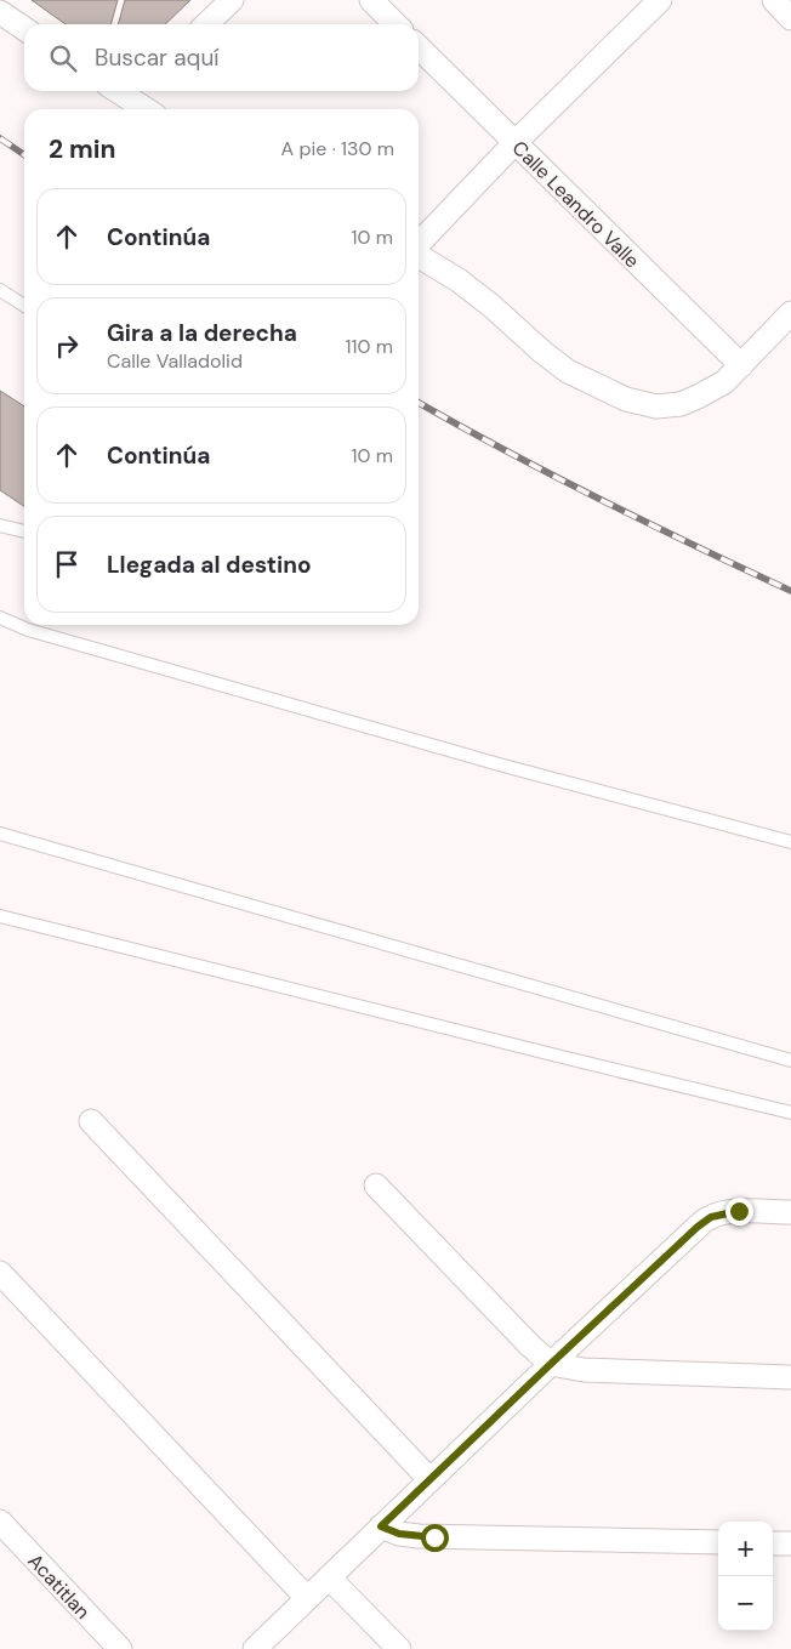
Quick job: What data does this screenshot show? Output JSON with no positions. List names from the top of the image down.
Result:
{
  "streets": {
    "street": ["Calle Leandro Valle", "Acatitlan"]
  },
  "page": {
    "search": "Buscar aquí",
    "heading": ["2 min", "A pie · 130 m"],
    "list": [
      ["Continúa", "10 m"],
      ["Gira a la derecha", "Calle Valladolid", "110 m"],
      ["Continúa", "10 m"],
      "Llegada al destino"
    ],
    "map_buttons": ["+", "−"]
  }
}
